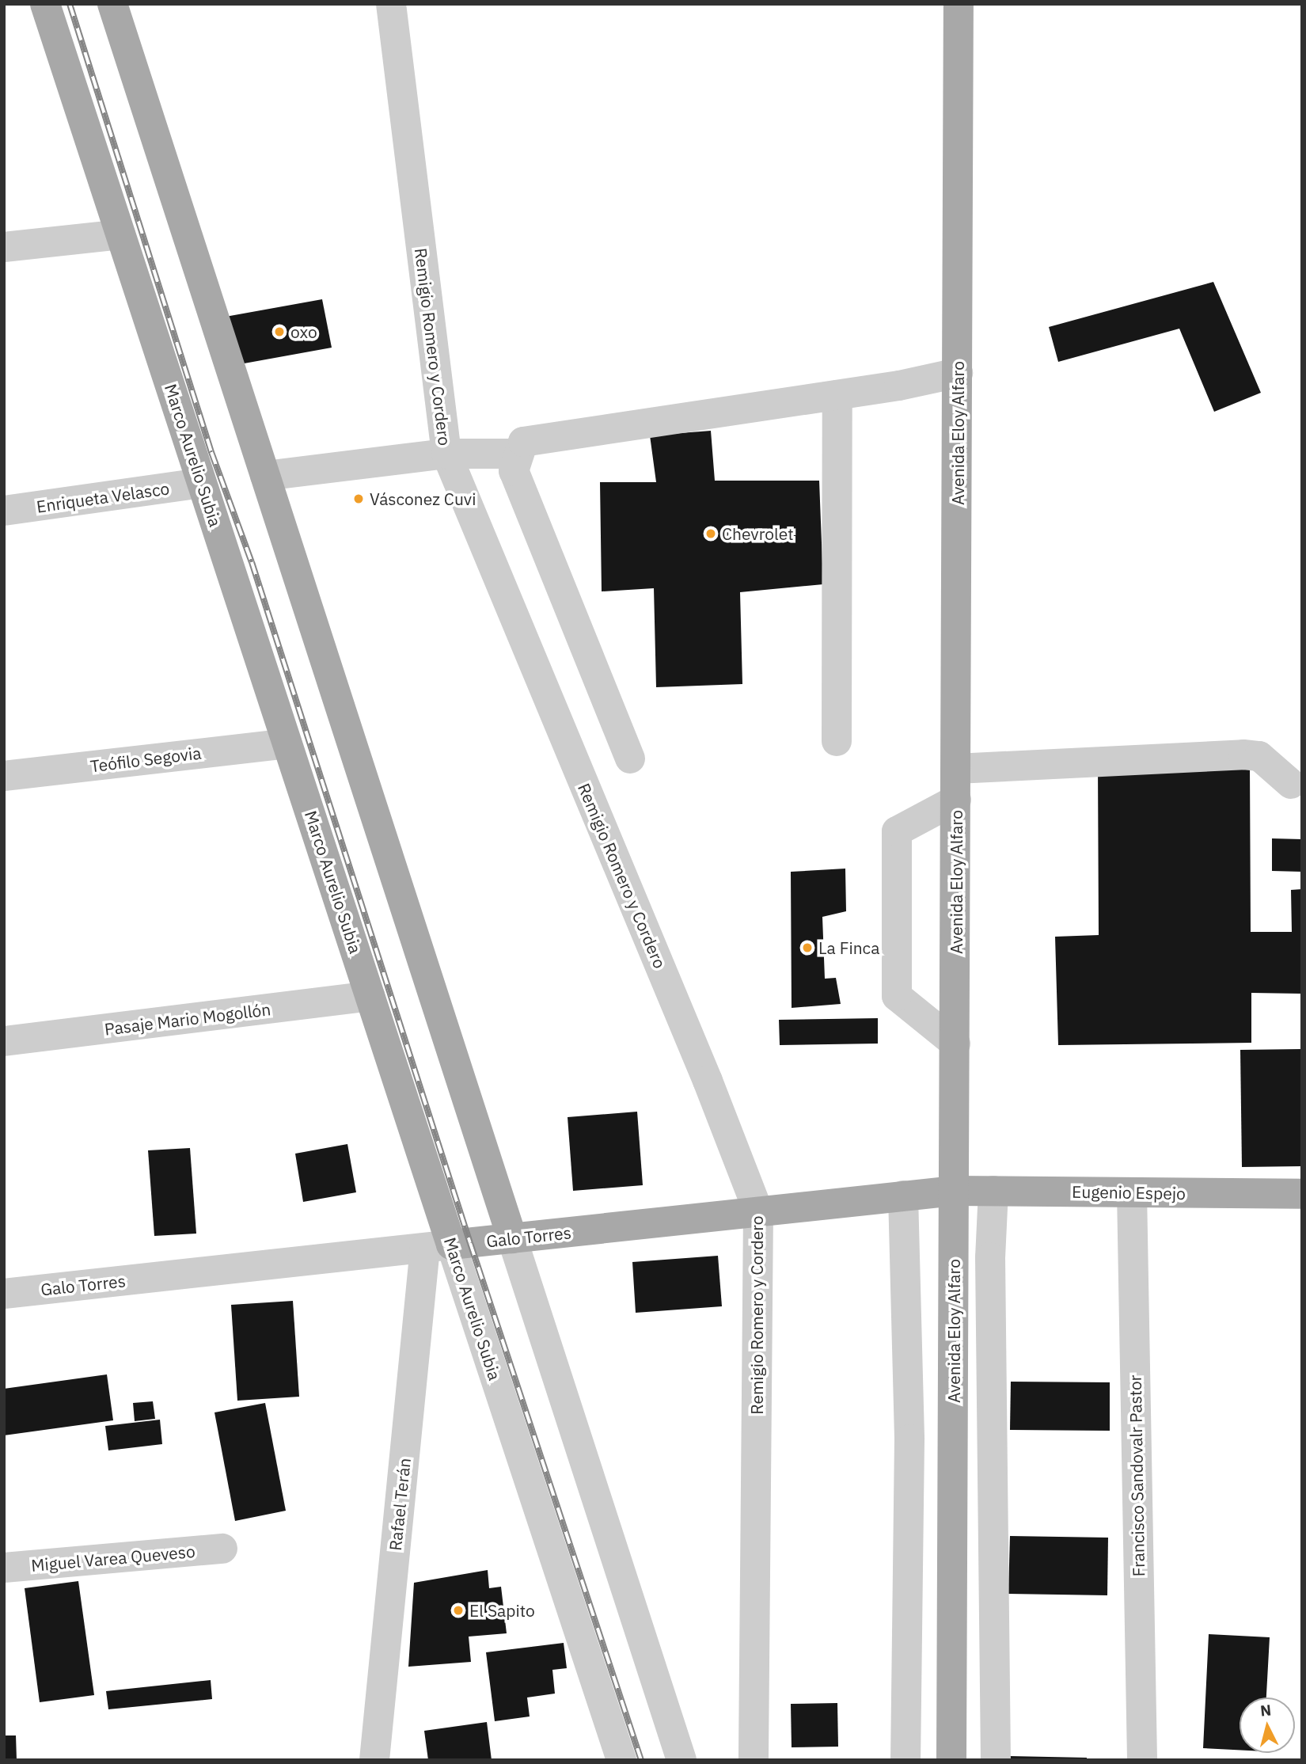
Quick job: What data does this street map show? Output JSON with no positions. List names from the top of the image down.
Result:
{
  "streets": {
    "main road": [
      "Avenida Eloy Alfaro",
      "Marco Aurelio Subia",
      "Eugenio Espejo",
      "Galo Torres"
    ],
    "street": [
      "Remigio Romero y Cordero",
      "Enriqueta Velasco",
      "Teófilo Segovia",
      "Pasaje Mario Mogollón",
      "Francisco Sandovalr Pastor",
      "Rafael Terán",
      "Miguel Varea Queveso"
    ]
  },
  "crossings": [
    ["Remigio Romero y Cordero", "Galo Torres"],
    ["Avenida Eloy Alfaro", "Eugenio Espejo"],
    ["Avenida Eloy Alfaro", "Galo Torres"],
    ["Marco Aurelio Subia", "Enriqueta Velasco"],
    ["Marco Aurelio Subia", "Teófilo Segovia"],
    ["Marco Aurelio Subia", "Pasaje Mario Mogollón"],
    ["Marco Aurelio Subia", "Galo Torres"],
    ["Marco Aurelio Subia", "Rafael Terán"],
    ["Eugenio Espejo", "Galo Torres"],
    ["Eugenio Espejo", "Francisco Sandovalr Pastor"],
    ["Galo Torres", "Rafael Terán"]
  ],
  "places": [
    "oxo",
    "Vásconez Cuvi",
    "Chevrolet",
    "La Finca",
    "El Sapito"
  ],
  "north": "top"
}
